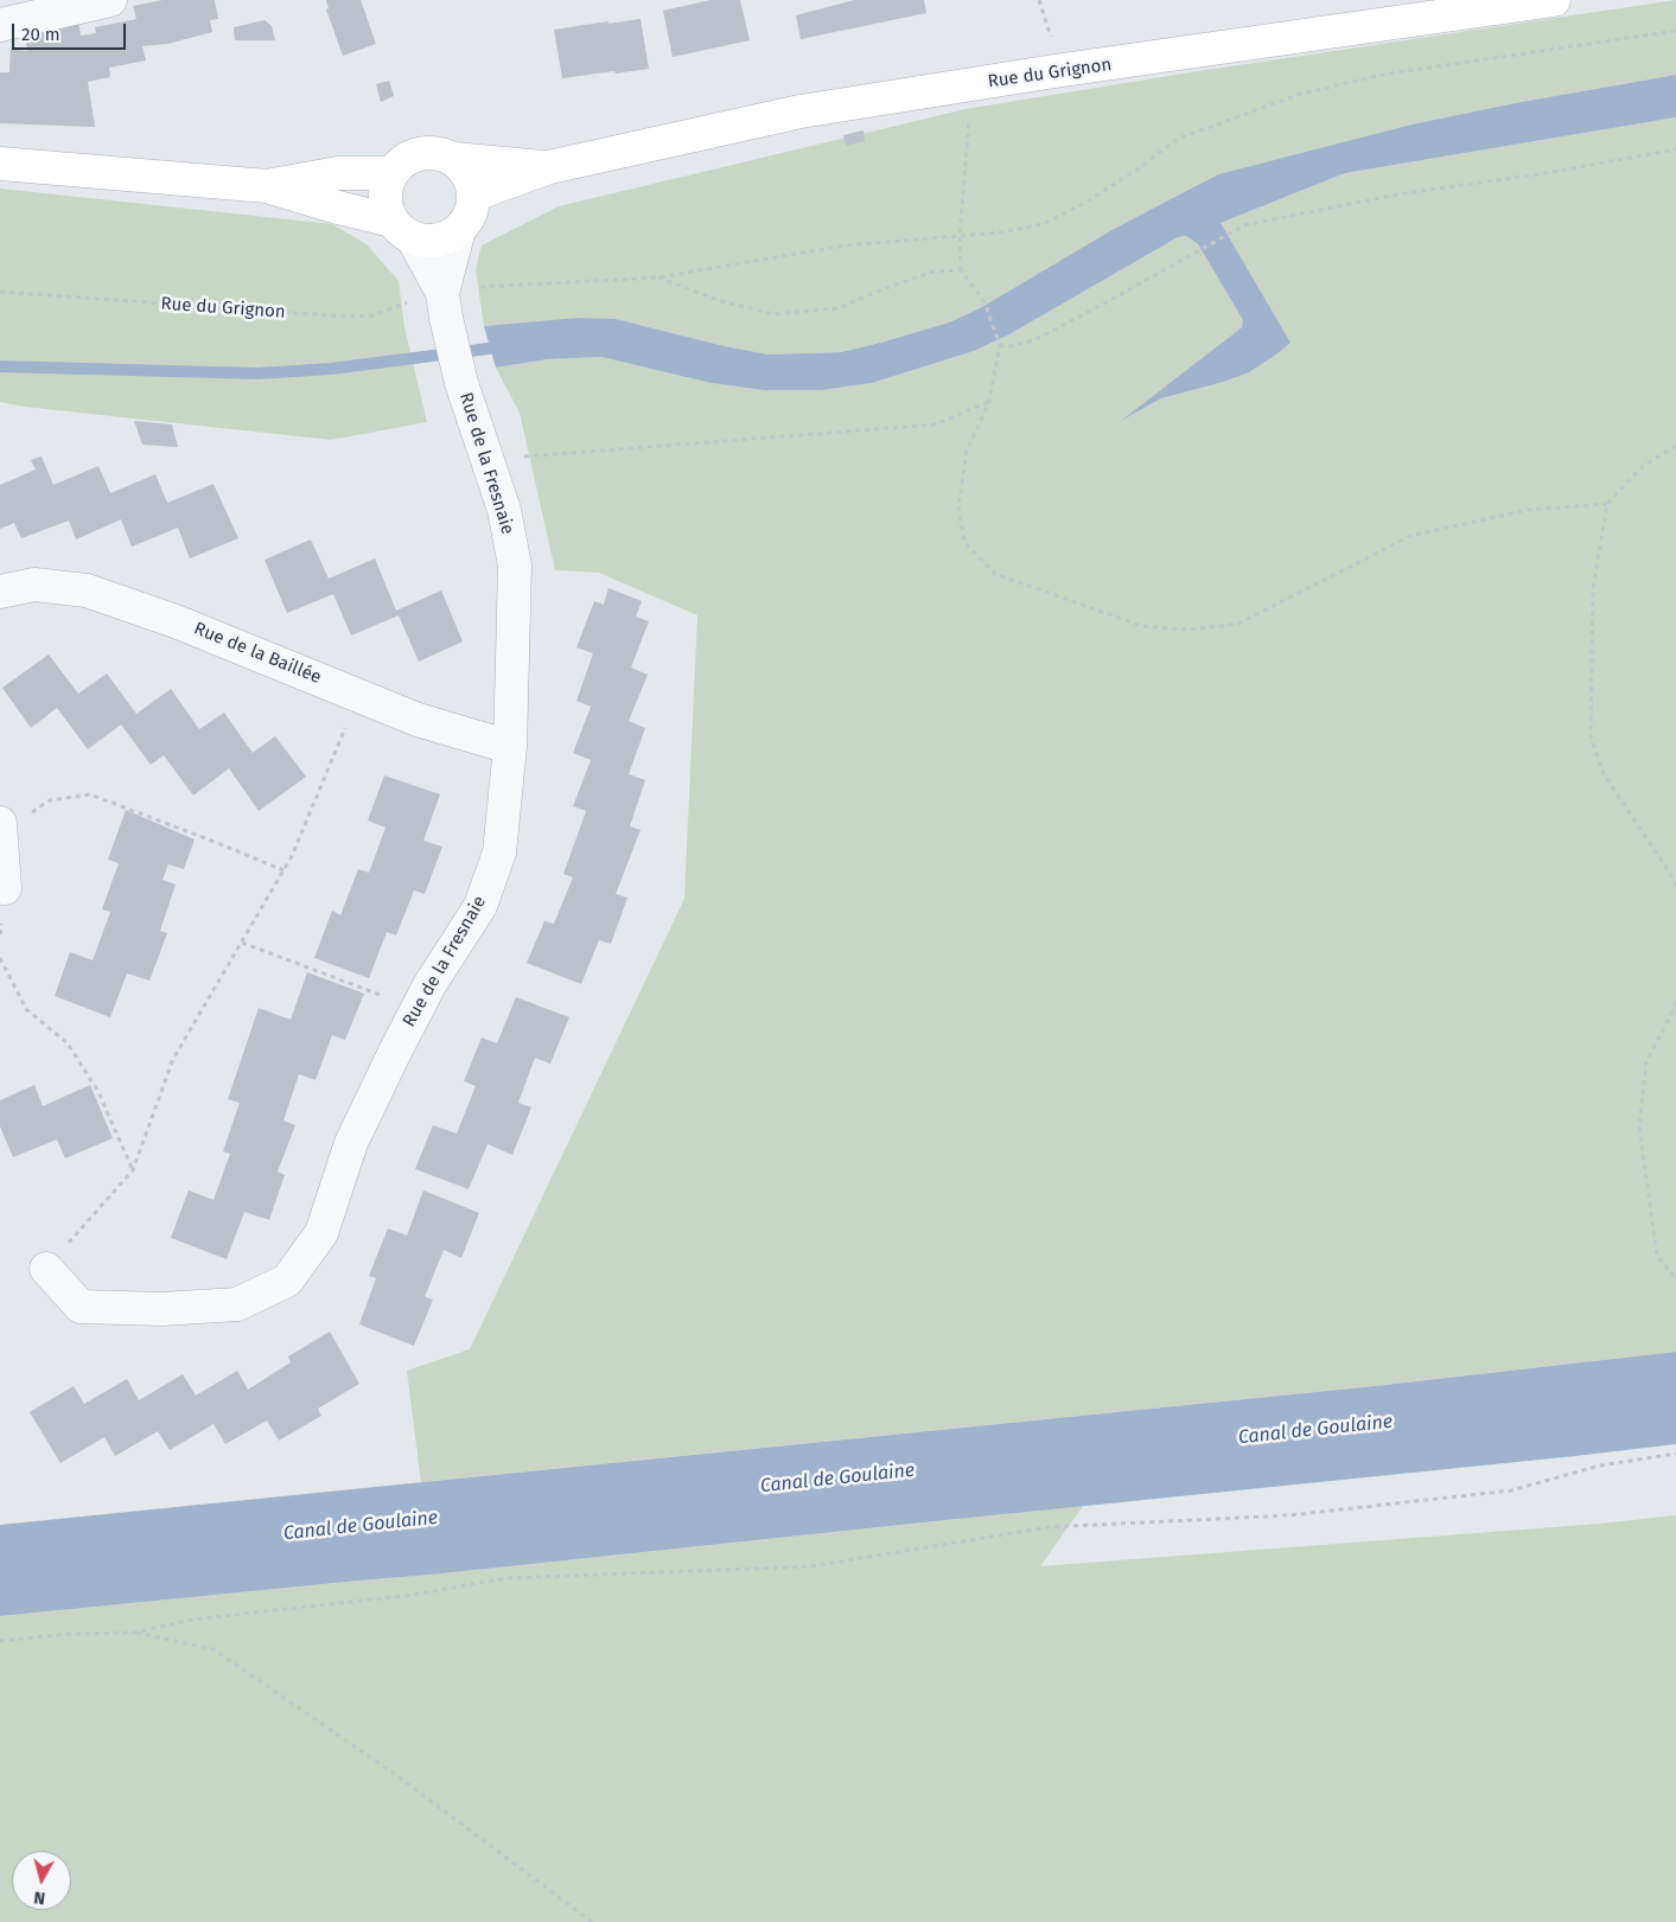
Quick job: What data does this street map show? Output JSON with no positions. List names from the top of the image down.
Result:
{
  "streets": {
    "street": ["Rue du Grignon", "Rue de la Fresnaie", "Rue de la Baillée"]
  },
  "crossings": [
    ["Rue du Grignon", "Rue de la Fresnaie"],
    ["Rue de la Fresnaie", "Rue de la Baillée"]
  ],
  "water": ["Canal de Goulaine"],
  "scale_bar": "20 m",
  "north": "bottom"
}
